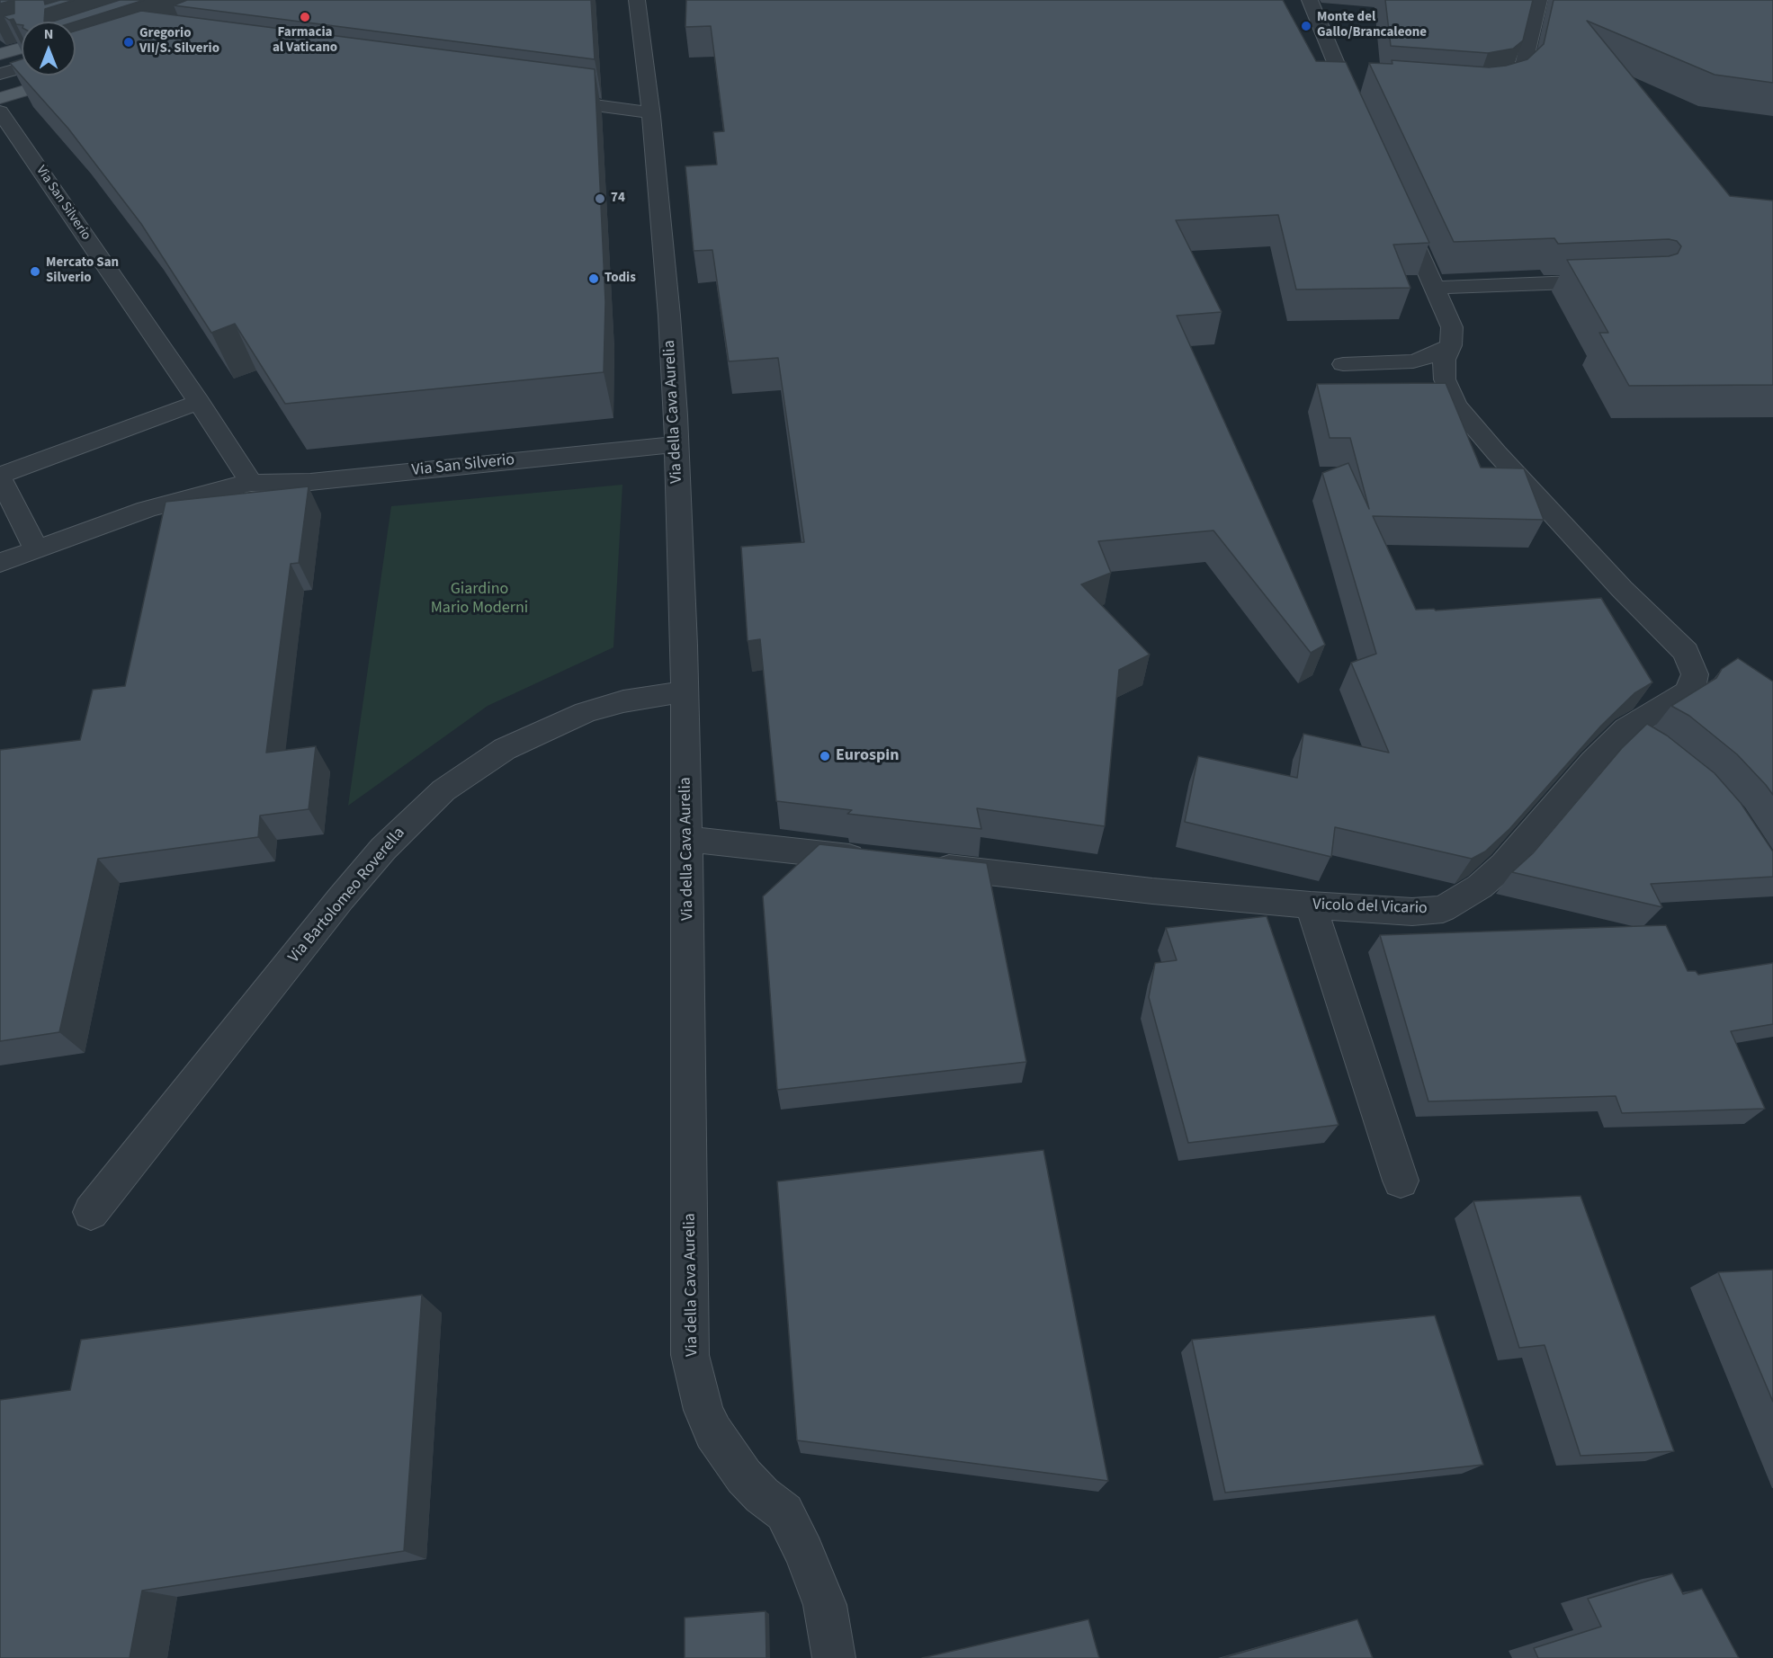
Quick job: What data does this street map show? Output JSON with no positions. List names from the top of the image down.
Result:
{
  "streets": {
    "street": [
      "Via San Silverio",
      "Via della Cava Aurelia",
      "Via Bartolomeo Roverella",
      "Vicolo del Vicario"
    ]
  },
  "crossings": [
    ["Via San Silverio", "Via della Cava Aurelia"],
    ["Via della Cava Aurelia", "Via Bartolomeo Roverella"]
  ],
  "parks": ["Giardino Mario Moderni"],
  "places": [
    "Farmacia al Vaticano",
    "Monte del Gallo/Brancaleone",
    "Gregorio VII/S. Silverio",
    "74",
    "Mercato San Silverio",
    "Todis",
    "Eurospin"
  ],
  "north": "top"
}
